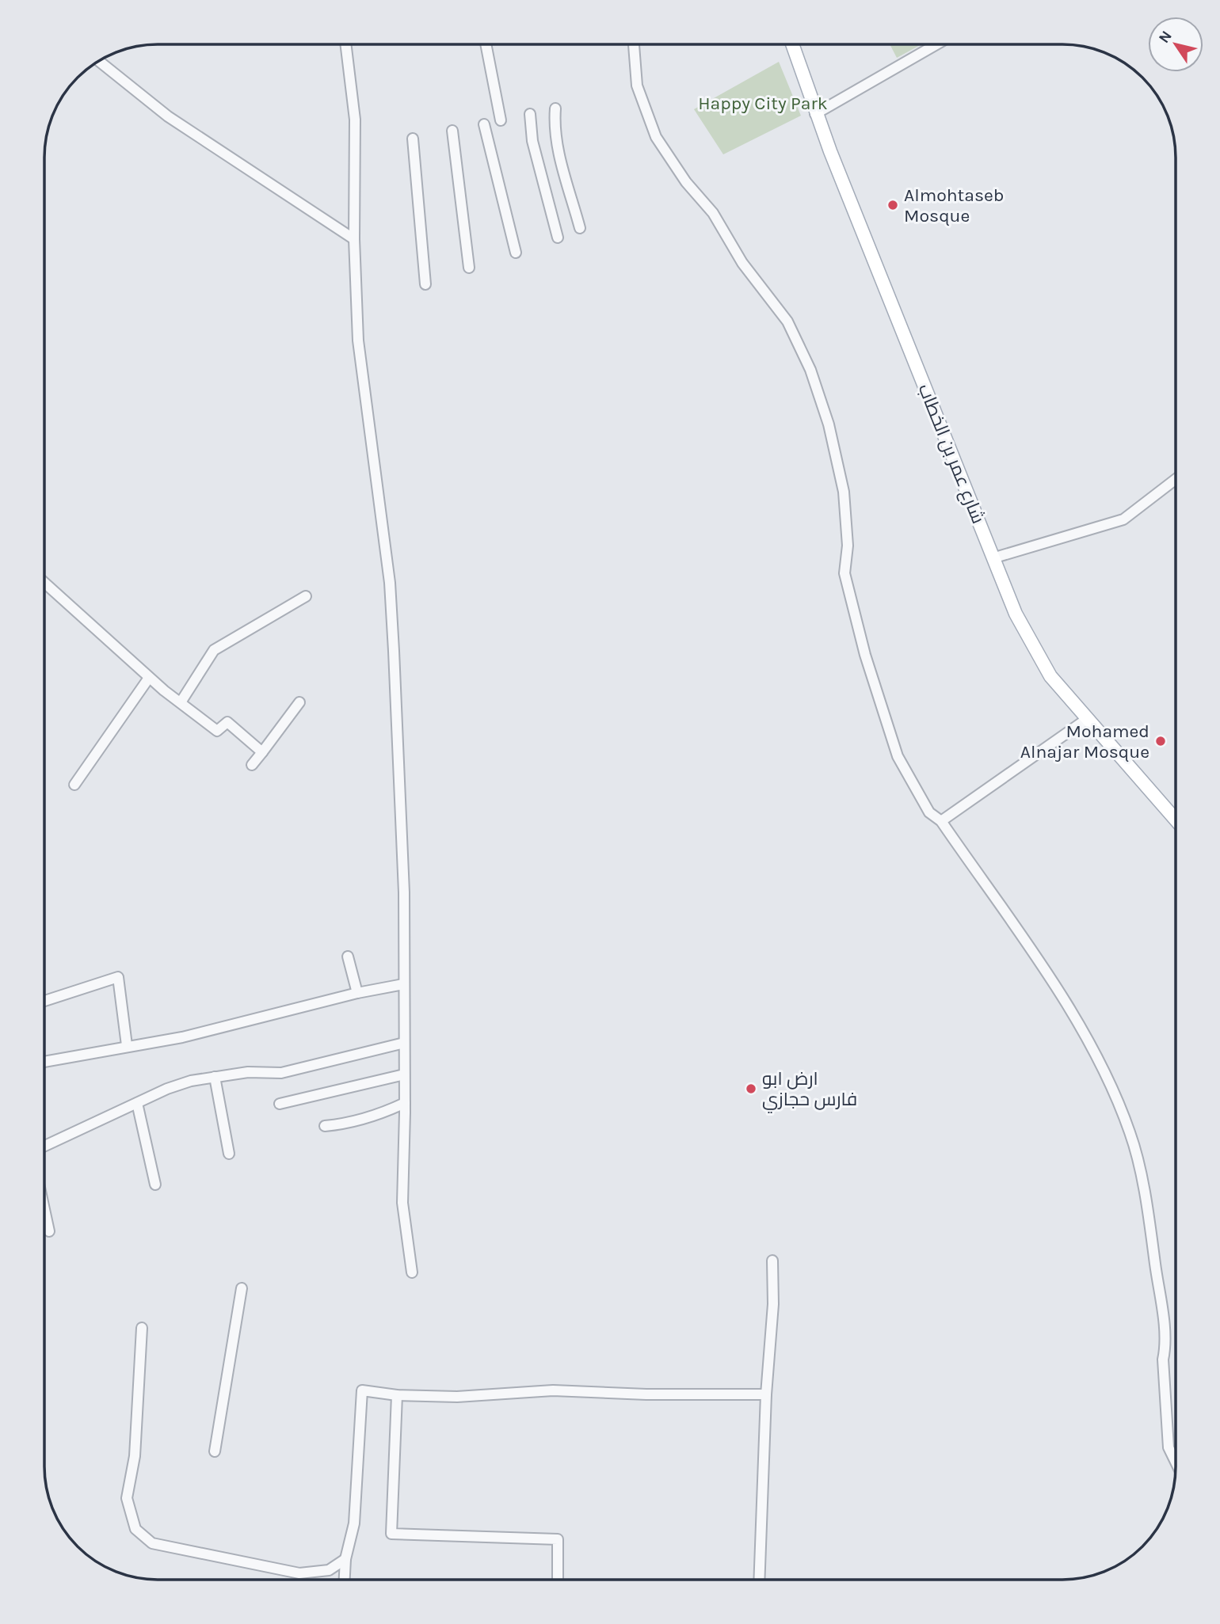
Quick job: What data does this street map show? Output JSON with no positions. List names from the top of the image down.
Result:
{
  "streets": {
    "main road": ["شارع عمر بن الخطاب"]
  },
  "parks": ["Happy City Park"],
  "places": ["Almohtaseb Mosque", "Mohamed Alnajar Mosque", "ارض ابو فارس حجازي"],
  "north": "top left"
}
